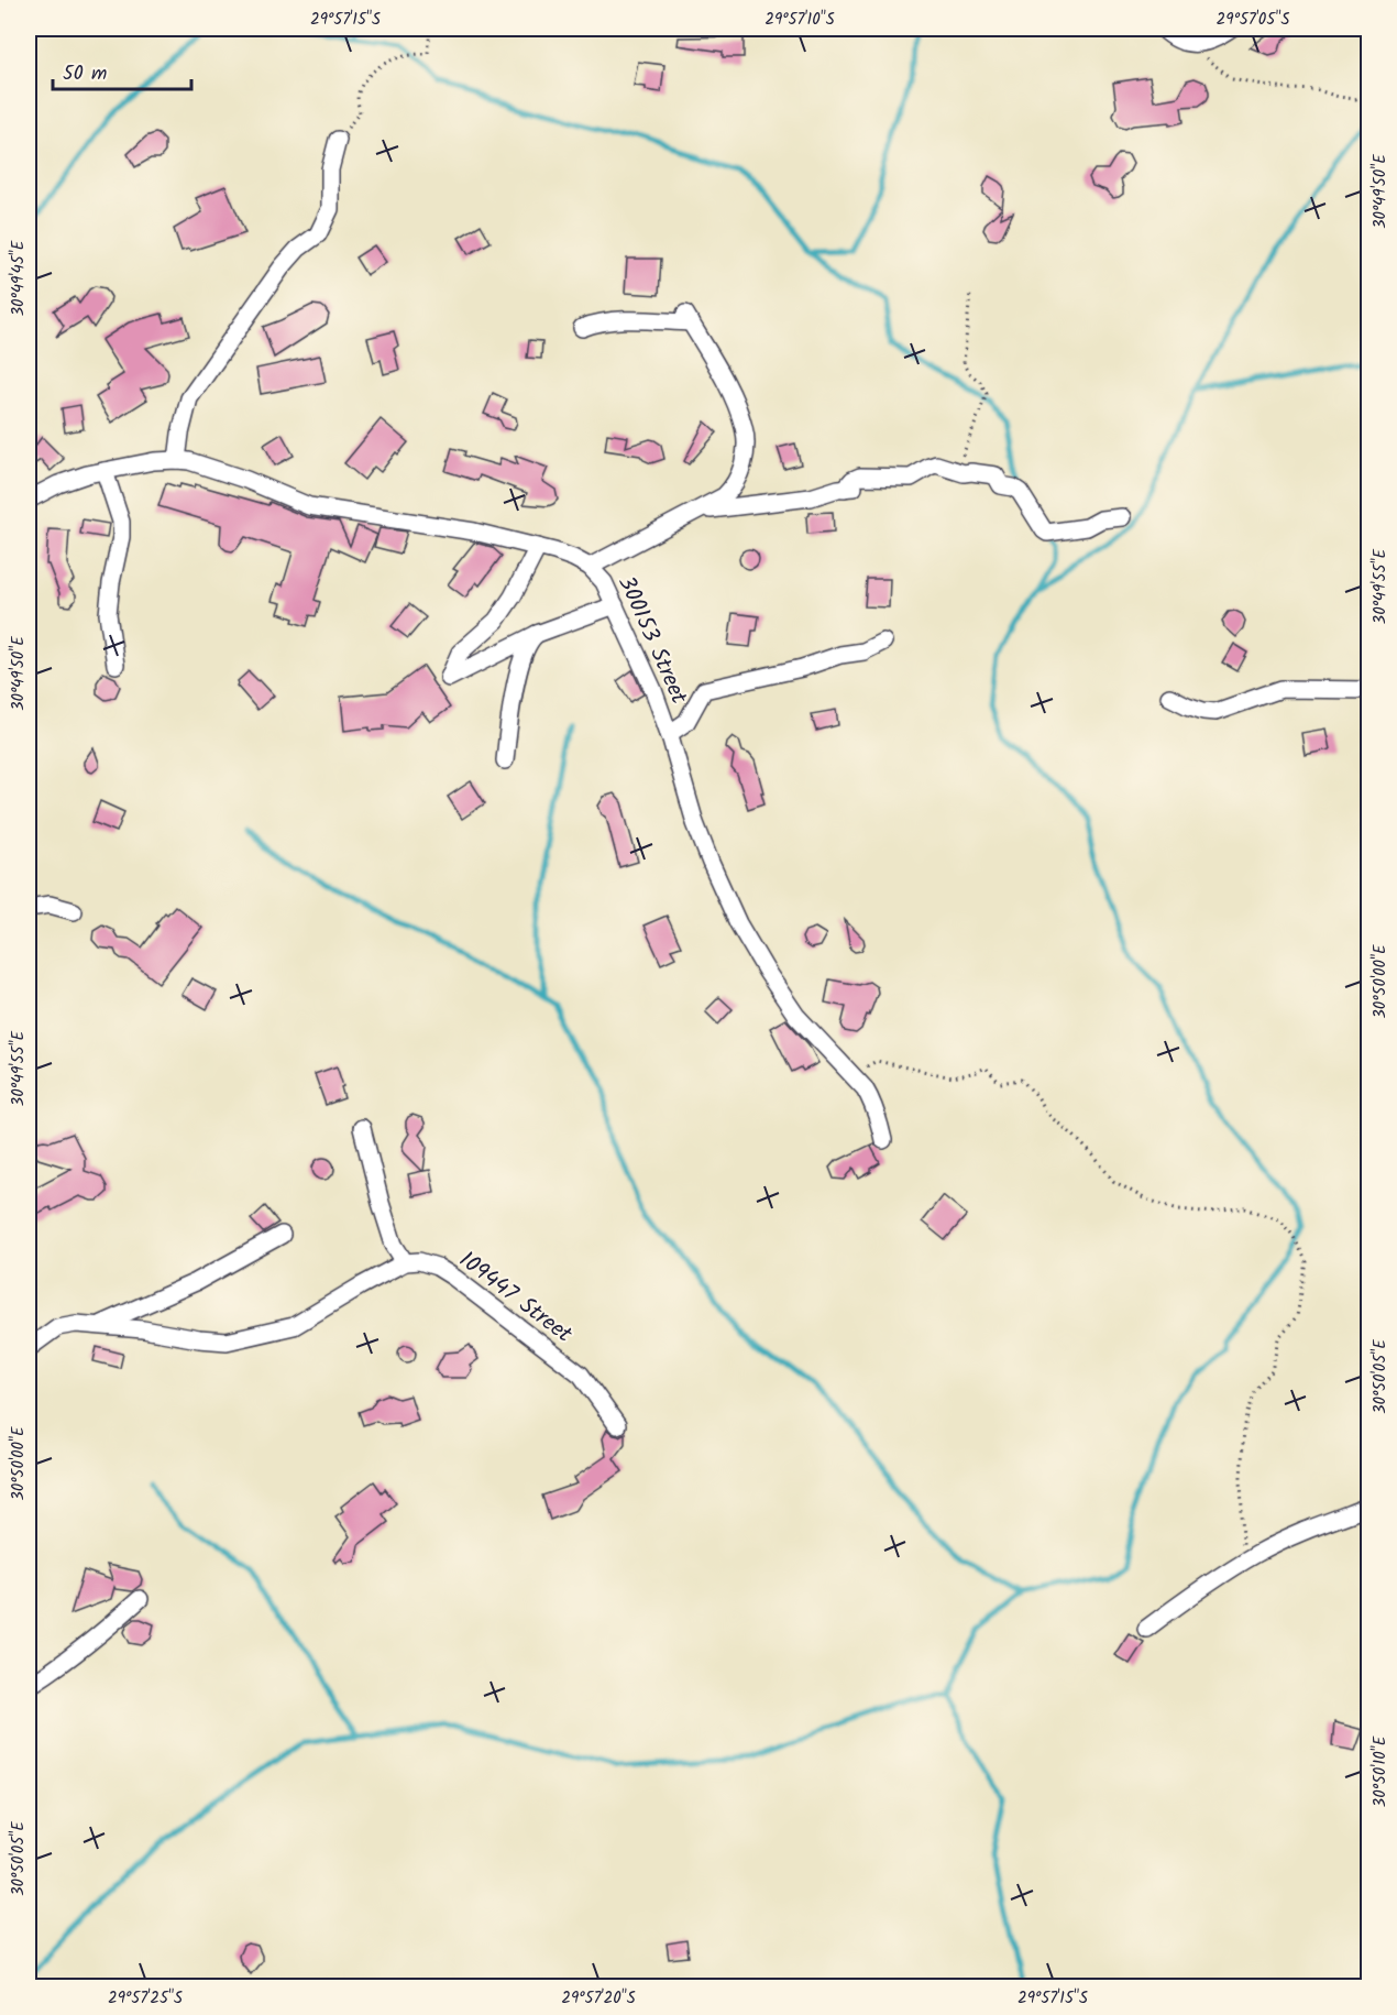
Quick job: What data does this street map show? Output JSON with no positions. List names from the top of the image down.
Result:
{
  "streets": {
    "street": ["300153 Street", "109447 Street"]
  },
  "scale_bar": "50 m",
  "coordinates": [
    "29°57'15\"S",
    "29°57'10\"S",
    "29°57'05\"S",
    "30°49'50\"E",
    "30°49'45\"E",
    "30°49'55\"E",
    "30°50'00\"E",
    "30°50'05\"E",
    "30°50'10\"E",
    "29°57'25\"S",
    "29°57'20\"S"
  ]
}
